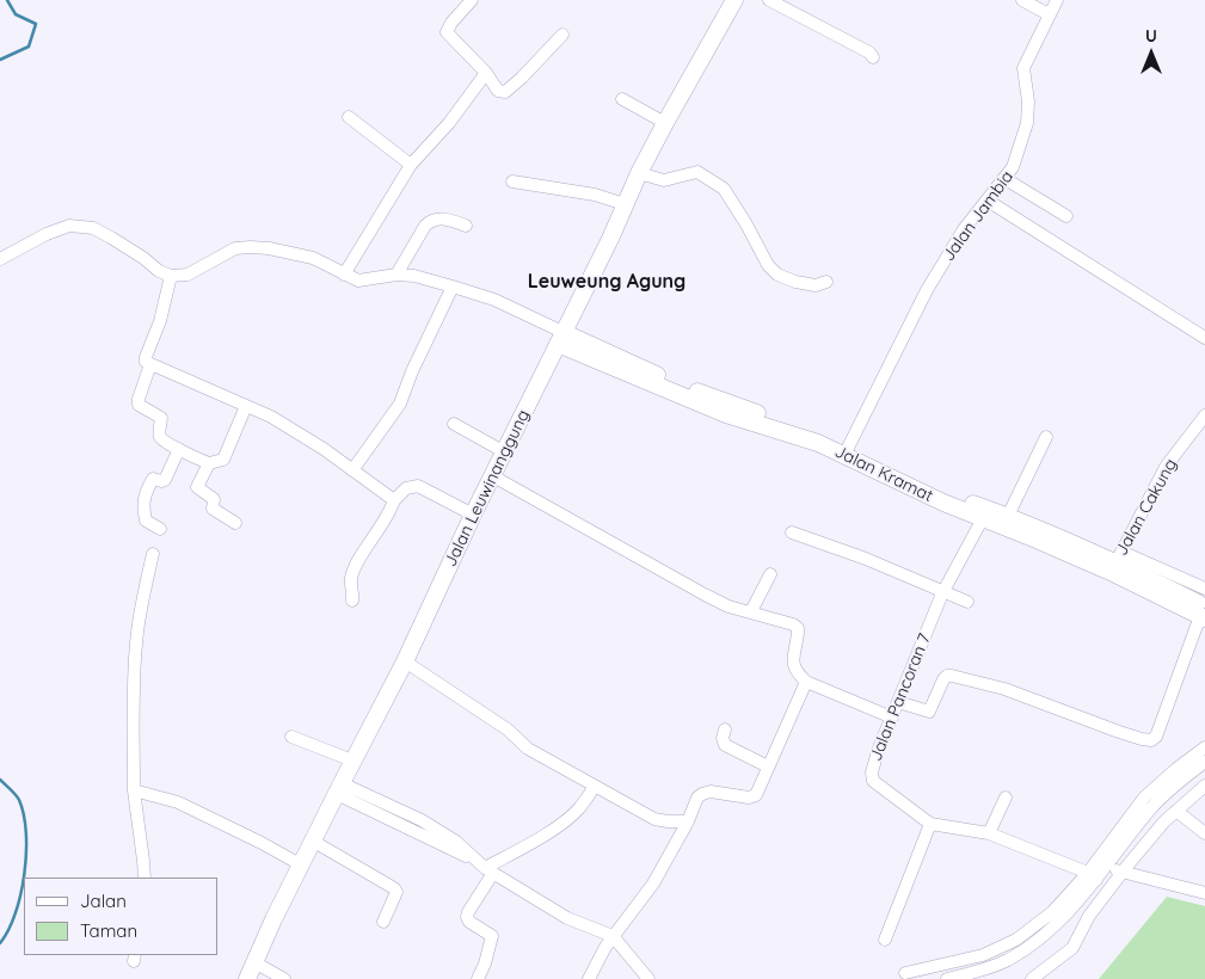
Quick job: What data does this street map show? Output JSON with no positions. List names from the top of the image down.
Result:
{
  "streets": {
    "main road": ["Jalan Kramat", "Jalan Leuwinanggung"],
    "street": ["Jalan Jambia", "Jalan Cakung", "Jalan Pancoran 7"]
  },
  "crossings": [
    ["Jalan Jambia", "Jalan Kramat"],
    ["Jalan Kramat", "Jalan Leuwinanggung"],
    ["Jalan Kramat", "Jalan Cakung"],
    ["Jalan Kramat", "Jalan Pancoran 7"]
  ],
  "districts": ["Leuweung Agung"],
  "legend": ["Jalan", "Taman"],
  "north": "top"
}
